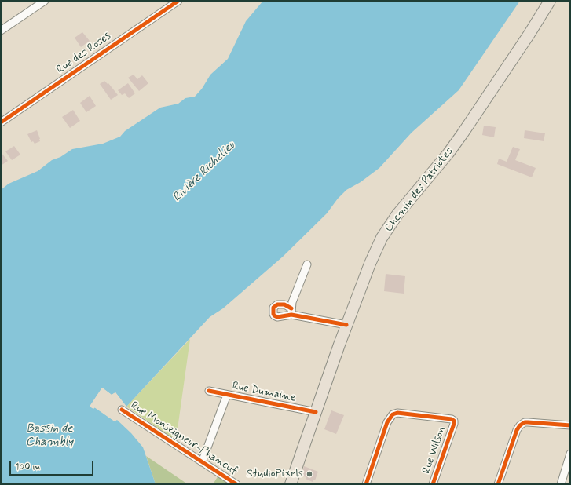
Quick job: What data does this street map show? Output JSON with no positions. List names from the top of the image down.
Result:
{
  "streets": {
    "main road": ["Chemin des Patriotes"],
    "street": [
      "Rue des Roses",
      "Rue Dumaine",
      "Rue Monseigneur-Phaneuf",
      "Rue Wilson"
    ]
  },
  "crossings": [
    ["Chemin des Patriotes", "Rue Dumaine"],
    ["Rue Dumaine", "Rue Monseigneur-Phaneuf"]
  ],
  "water": ["Rivière Richelieu", "Bassin de Chambly"],
  "places": ["StudioPixels"],
  "scale_bar": "100 m"
}
